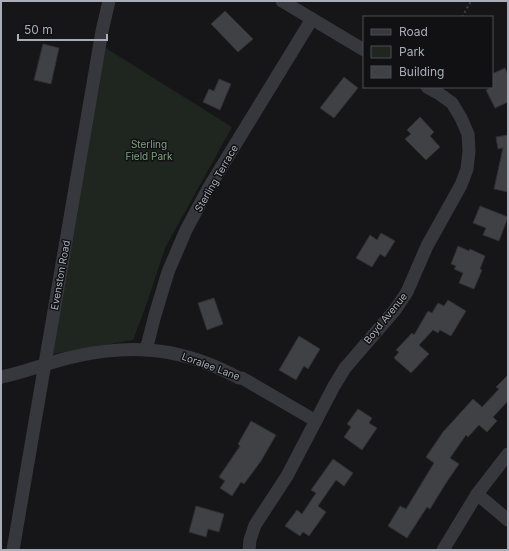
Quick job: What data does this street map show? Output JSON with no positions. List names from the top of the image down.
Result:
{
  "streets": {
    "street": [
      "Sterling Terrace",
      "Evenston Road",
      "Boyd Avenue",
      "Loralee Lane"
    ]
  },
  "crossings": [
    ["Sterling Terrace", "Loralee Lane"],
    ["Evenston Road", "Loralee Lane"],
    ["Boyd Avenue", "Loralee Lane"]
  ],
  "parks": ["Sterling Field Park"],
  "legend": ["Road", "Park", "Building"],
  "scale_bar": "50 m"
}
